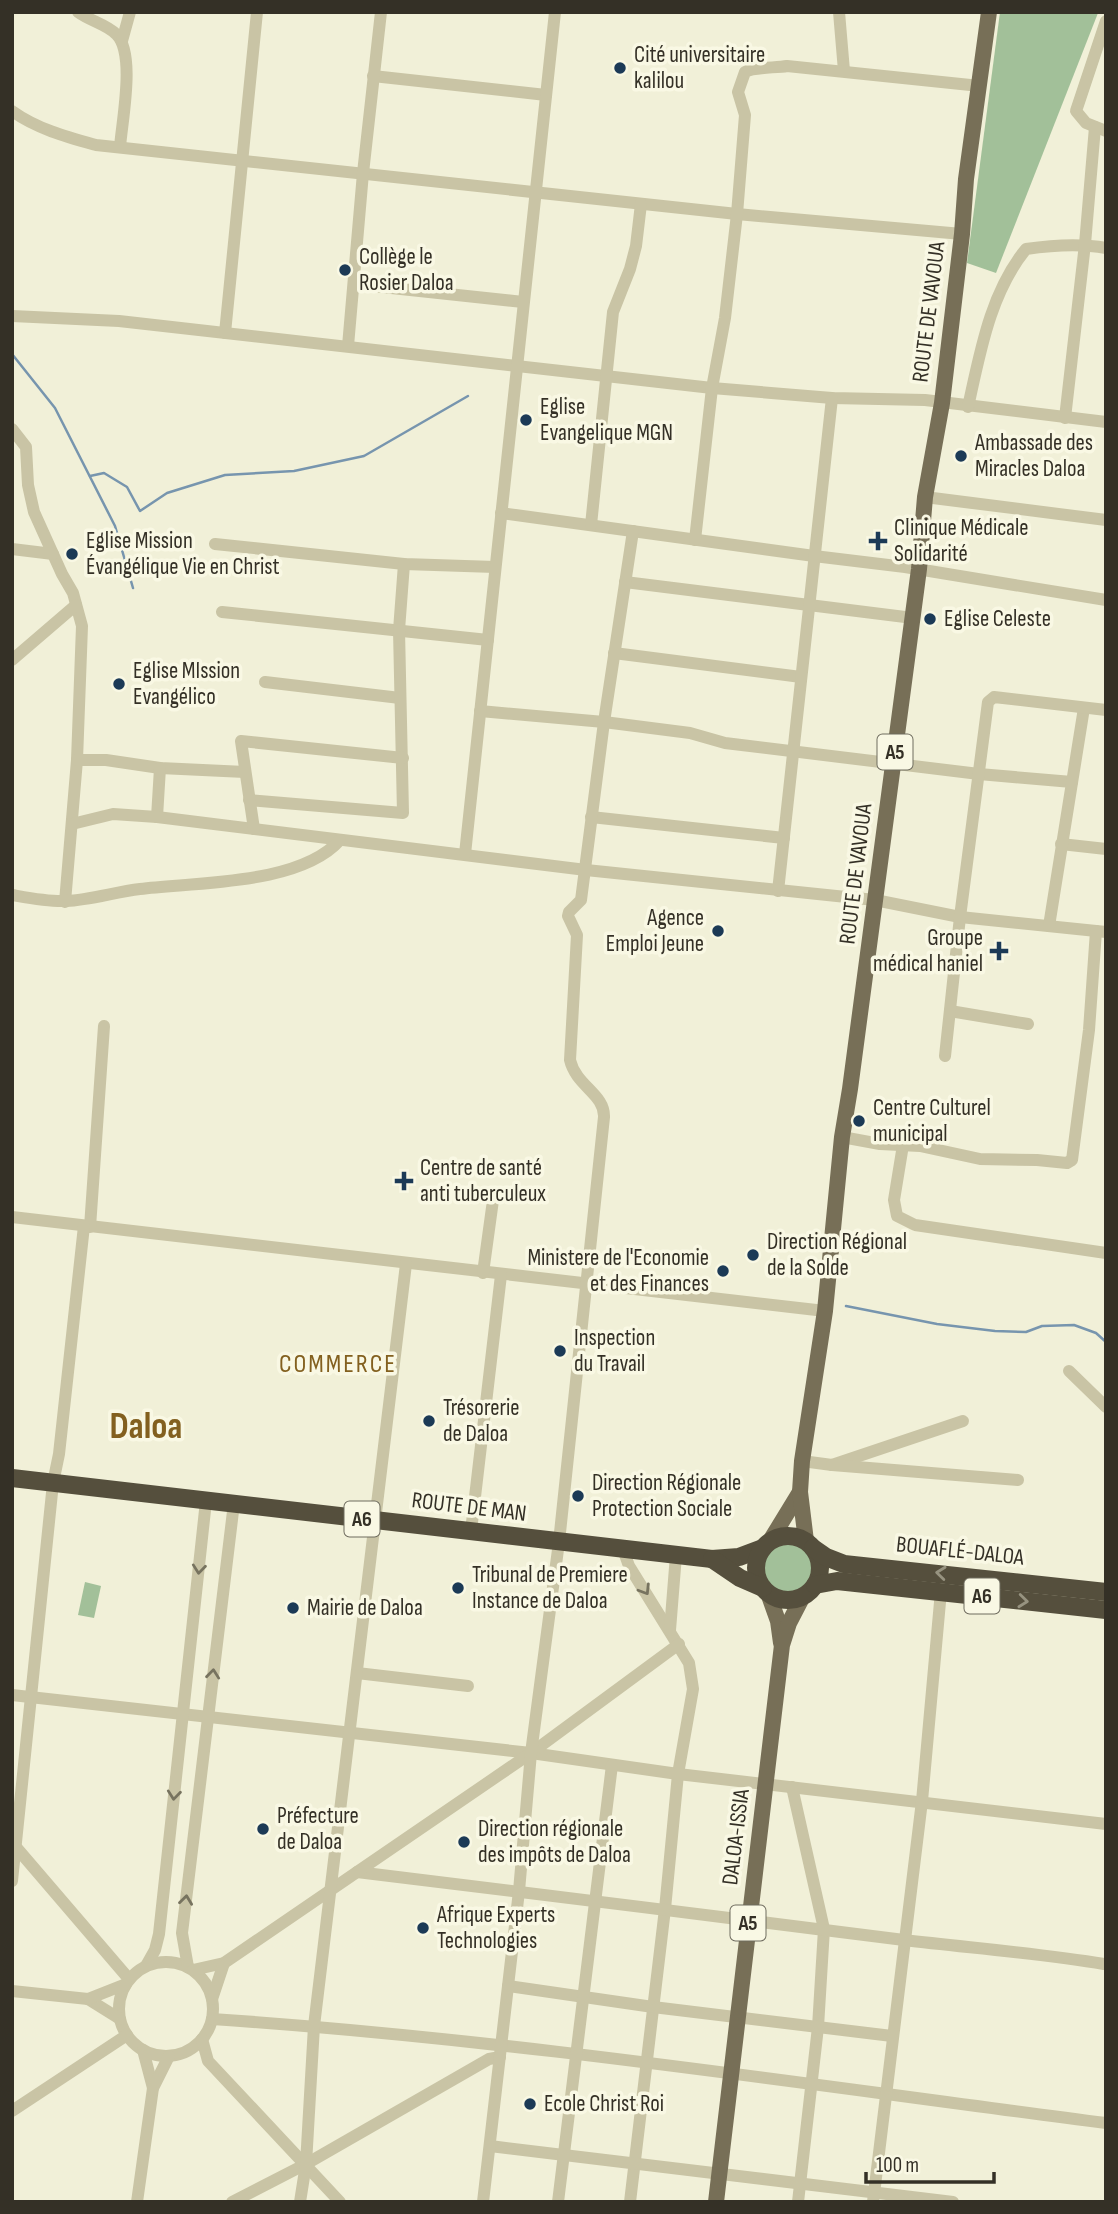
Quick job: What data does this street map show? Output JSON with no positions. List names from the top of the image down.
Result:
{
  "streets": {
    "highway": ["ROUTE DE MAN", "A6", "BOUAFLÉ-DALOA"],
    "main road": ["ROUTE DE VAVOUA", "A5", "DALOA-ISSIA"]
  },
  "crossings": [
    ["ROUTE DE VAVOUA", "A5"],
    ["A5", "A6"],
    ["A5", "BOUAFLÉ-DALOA"],
    ["A5", "DALOA-ISSIA"],
    ["ROUTE DE MAN", "A6"],
    ["A6", "BOUAFLÉ-DALOA"]
  ],
  "districts": ["COMMERCE", "Daloa"],
  "places": {
    "other": [
      "Cité universitaire kalilou",
      "Collège le Rosier Daloa",
      "Eglise Evangelique MGN",
      "Ambassade des Miracles Daloa",
      "Eglise Mission Évangélique Vie en Christ",
      "Eglise Celeste",
      "Eglise MIssion Evangélico",
      "Agence Emploi Jeune",
      "Centre Culturel municipal",
      "Direction Régional de la Solde",
      "Ministere de l'Economie et des Finances",
      "Inspection du Travail",
      "Trésorerie de Daloa",
      "Direction Régionale Protection Sociale",
      "Tribunal de Premiere Instance de Daloa",
      "Mairie de Daloa",
      "Préfecture de Daloa",
      "Direction régionale des impôts de Daloa",
      "Afrique Experts Technologies",
      "Ecole Christ Roi"
    ],
    "health": ["Clinique Médicale Solidarité", "Groupe médical haniel", "Centre de santé anti tuberculeux"]
  },
  "scale_bar": "100 m"
}
